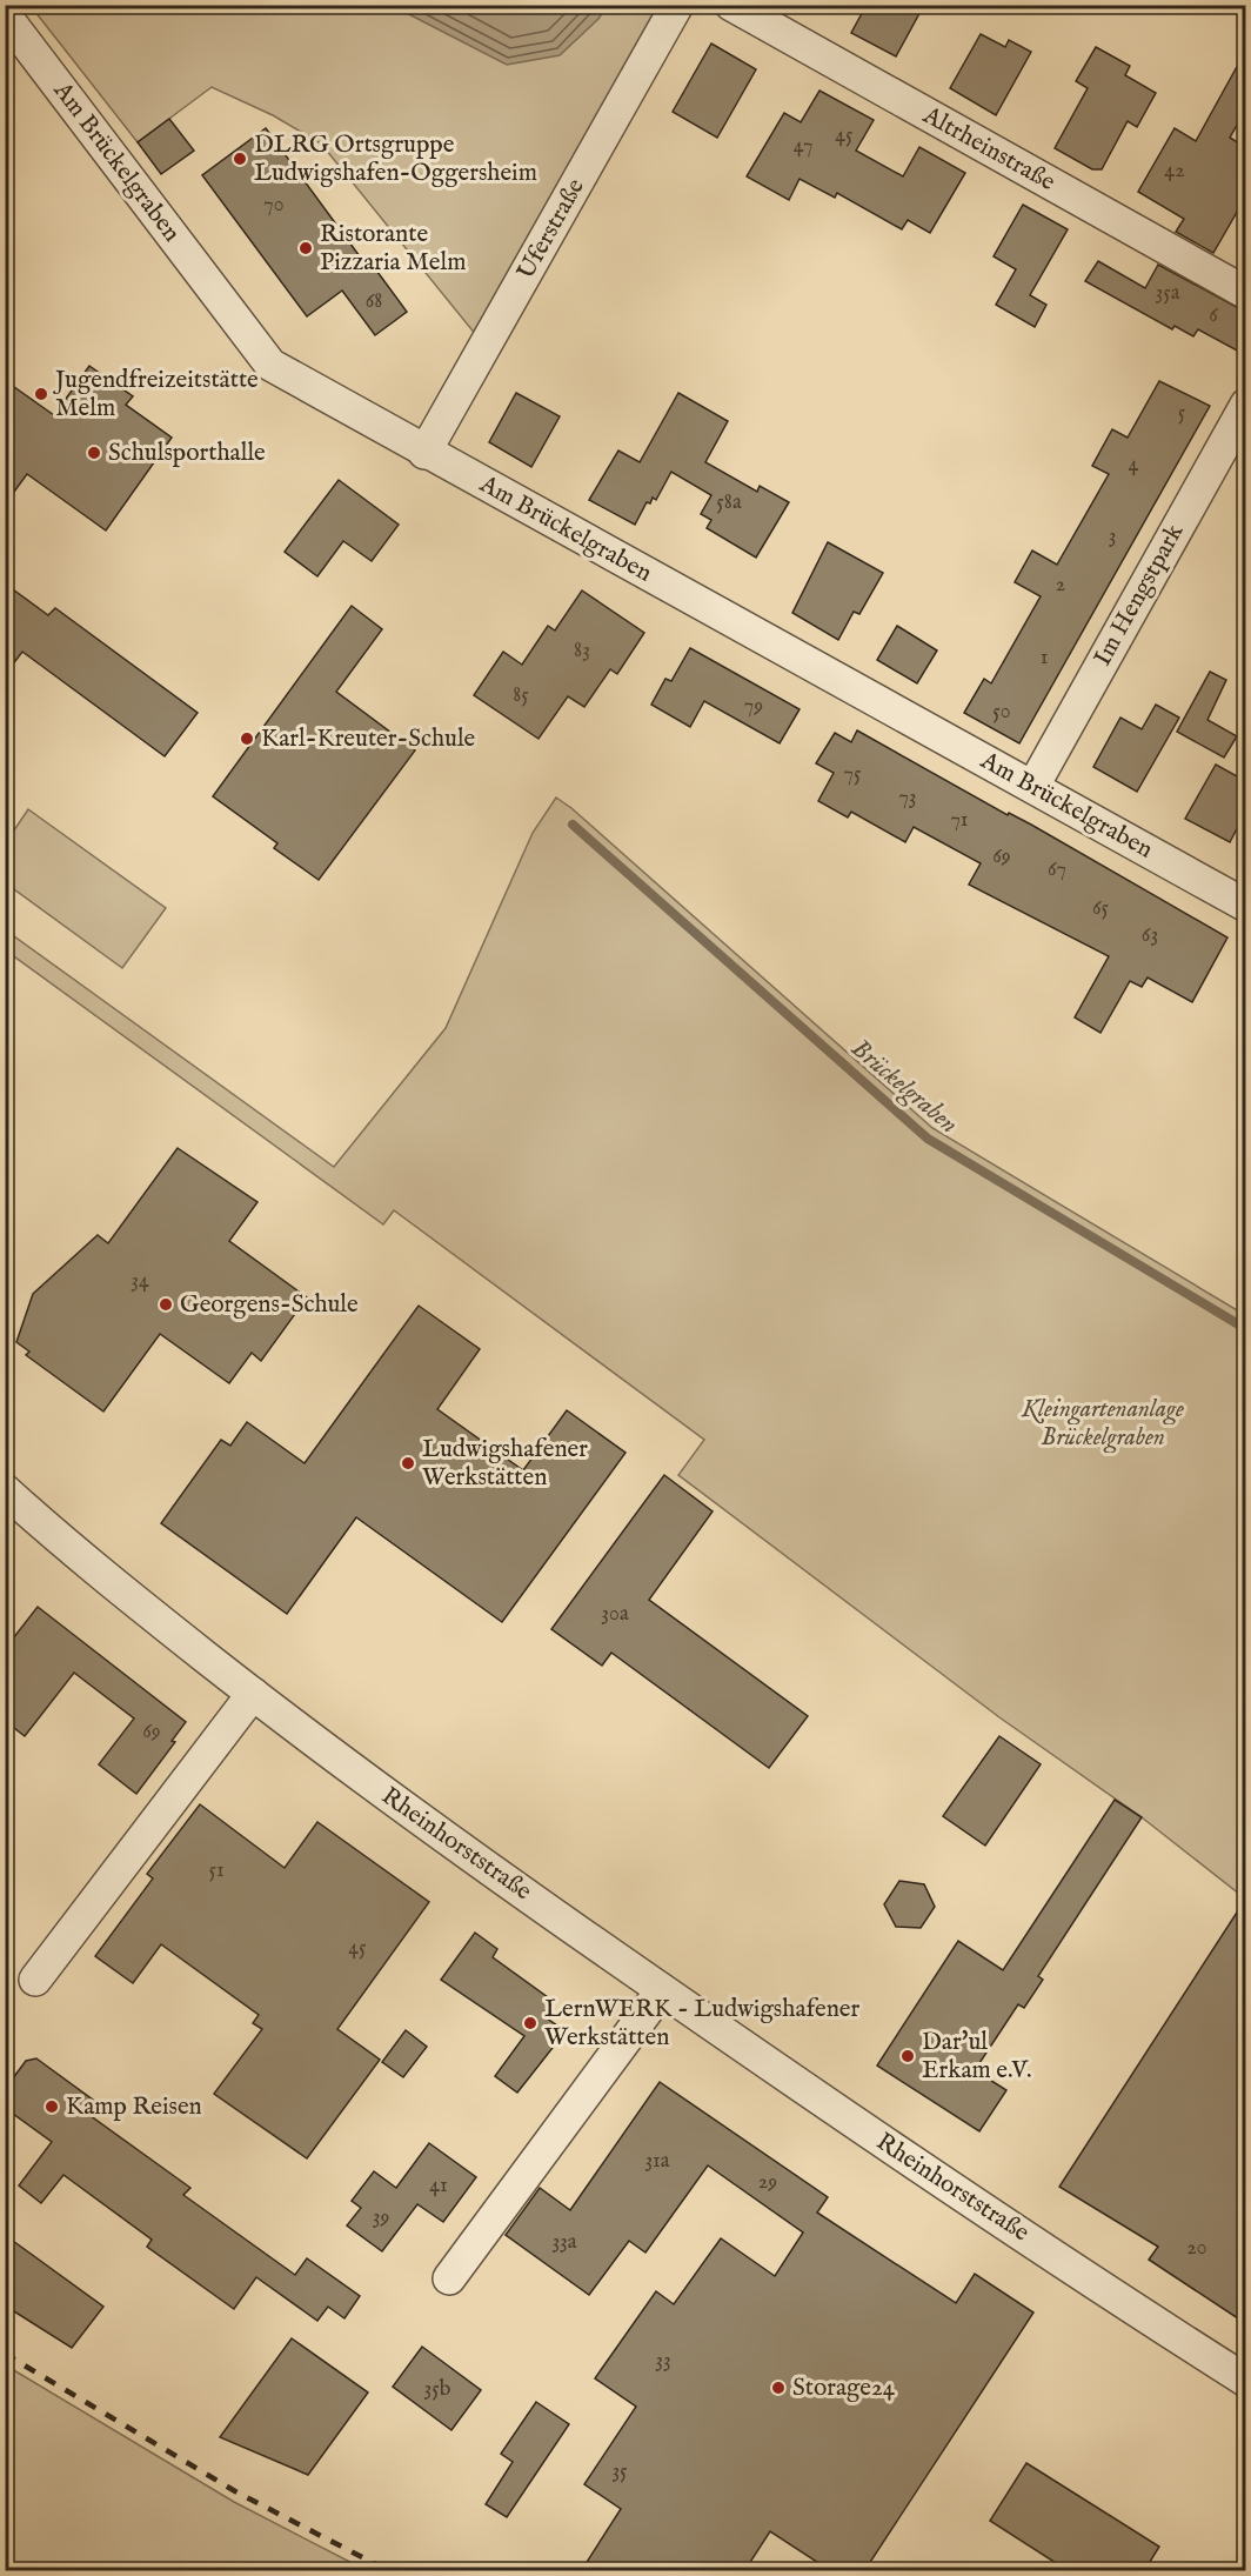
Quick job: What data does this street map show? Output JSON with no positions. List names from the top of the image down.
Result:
{
  "streets": {
    "street": [
      "Altrheinstraße",
      "Am Brückelgraben",
      "Uferstraße",
      "Im Hengstpark",
      "Rheinhorststraße"
    ]
  },
  "crossings": [
    ["Am Brückelgraben", "Uferstraße"],
    ["Am Brückelgraben", "Im Hengstpark"]
  ],
  "water": ["Brückelgraben"],
  "parks": ["Kleingartenanlage Brückelgraben"],
  "places": [
    "DLRG Ortsgruppe Ludwigshafen-Oggersheim",
    "Ristorante Pizzaria Melm",
    "Jugendfreizeitstätte Melm",
    "Schulsporthalle",
    "Karl-Kreuter-Schule",
    "Georgens-Schule",
    "Ludwigshafener Werkstätten",
    "LernWERK - Ludwigshafener Werkstätten",
    "Dar'ul Erkam e.V.",
    "Kamp Reisen",
    "Storage24"
  ],
  "house_numbers": [
    "45",
    "47",
    "42",
    "70",
    "35a",
    "68",
    "6",
    "5",
    "4",
    "58a",
    "3",
    "2",
    "83",
    "1",
    "85",
    "79",
    "50",
    "75",
    "73",
    "71",
    "69",
    "67",
    "65",
    "63",
    "34",
    "30a",
    "69",
    "51",
    "45",
    "31a",
    "29",
    "41",
    "39",
    "33a",
    "20",
    "33",
    "35b",
    "35"
  ]
}
